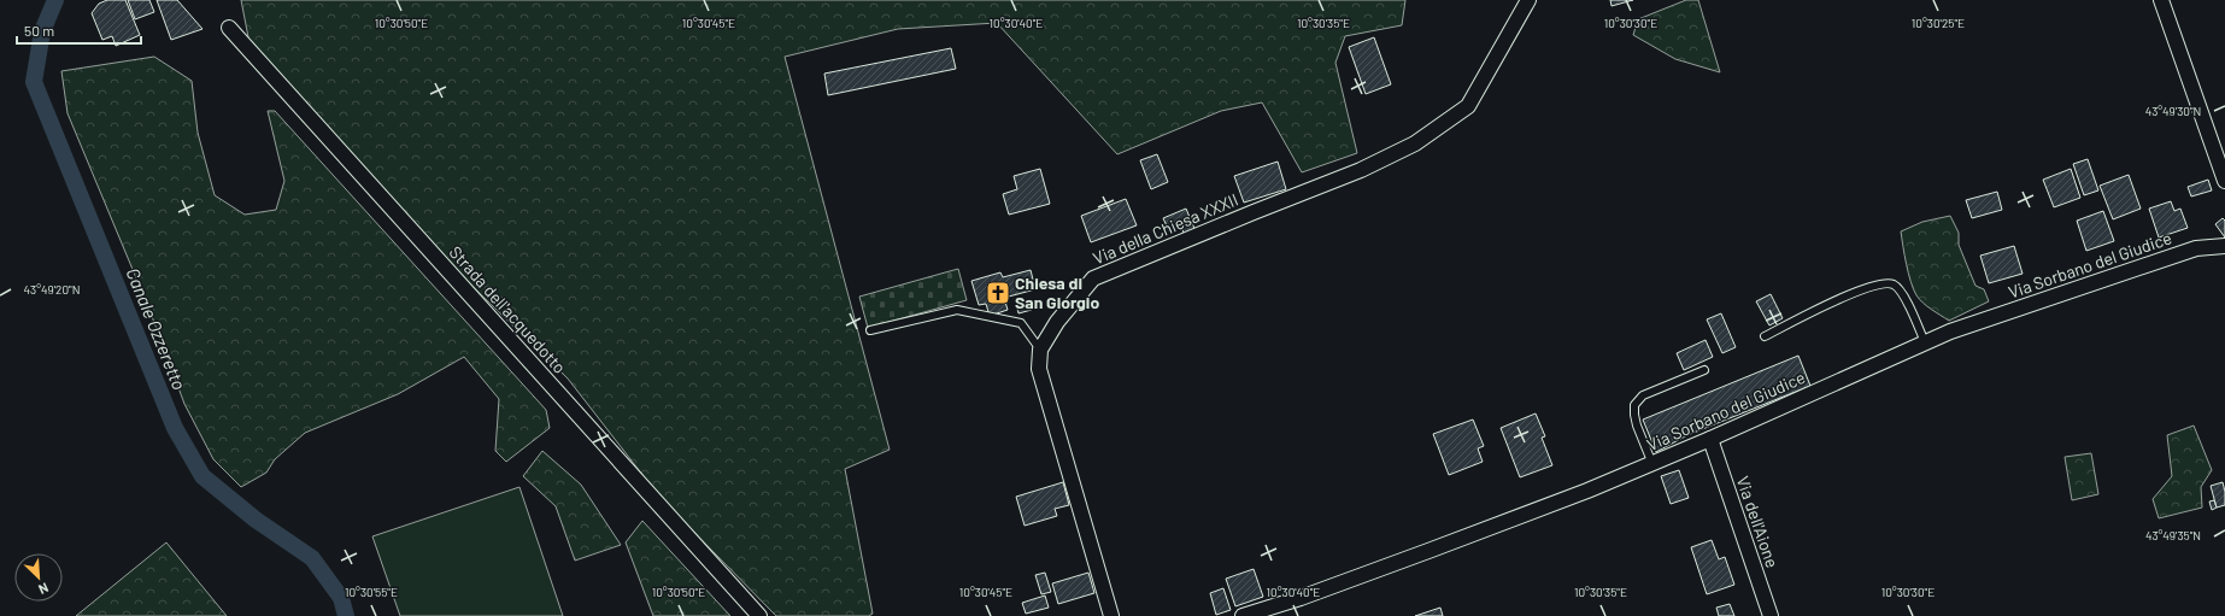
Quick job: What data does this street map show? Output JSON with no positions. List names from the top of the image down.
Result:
{
  "streets": {
    "street": [
      "Via della Chiesa XXXII",
      "Via Sorbano del Giudice",
      "Strada dell'acquedotto",
      "Via dell'Aione"
    ]
  },
  "crossings": [
    ["Via Sorbano del Giudice", "Via dell'Aione"]
  ],
  "water": ["Canale Ozzeretto"],
  "places": {
    "church": ["Chiesa di San Giorgio"]
  },
  "scale_bar": "50 m",
  "north": "bottom right",
  "coordinates": [
    "10°30'50\"E",
    "10°30'45\"E",
    "10°30'40\"E",
    "10°30'35\"E",
    "10°30'30\"E",
    "10°30'25\"E",
    "43°49'30\"N",
    "43°49'20\"N",
    "43°49'35\"N",
    "10°30'55\"E"
  ]
}
